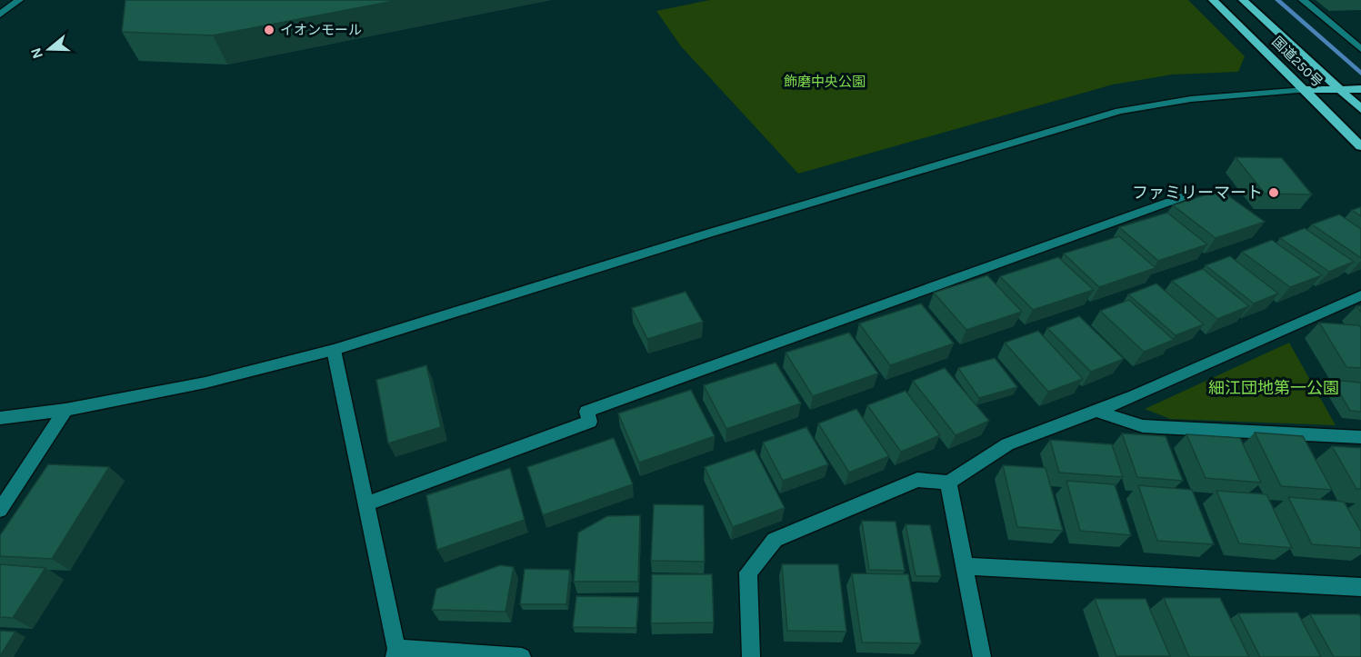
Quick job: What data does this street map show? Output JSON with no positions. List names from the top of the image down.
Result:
{
  "streets": {
    "highway": ["国道250号"]
  },
  "parks": ["飾磨中央公園", "細江団地第一公園"],
  "places": ["イオンモール", "ファミリーマート"],
  "north": "left"
}
